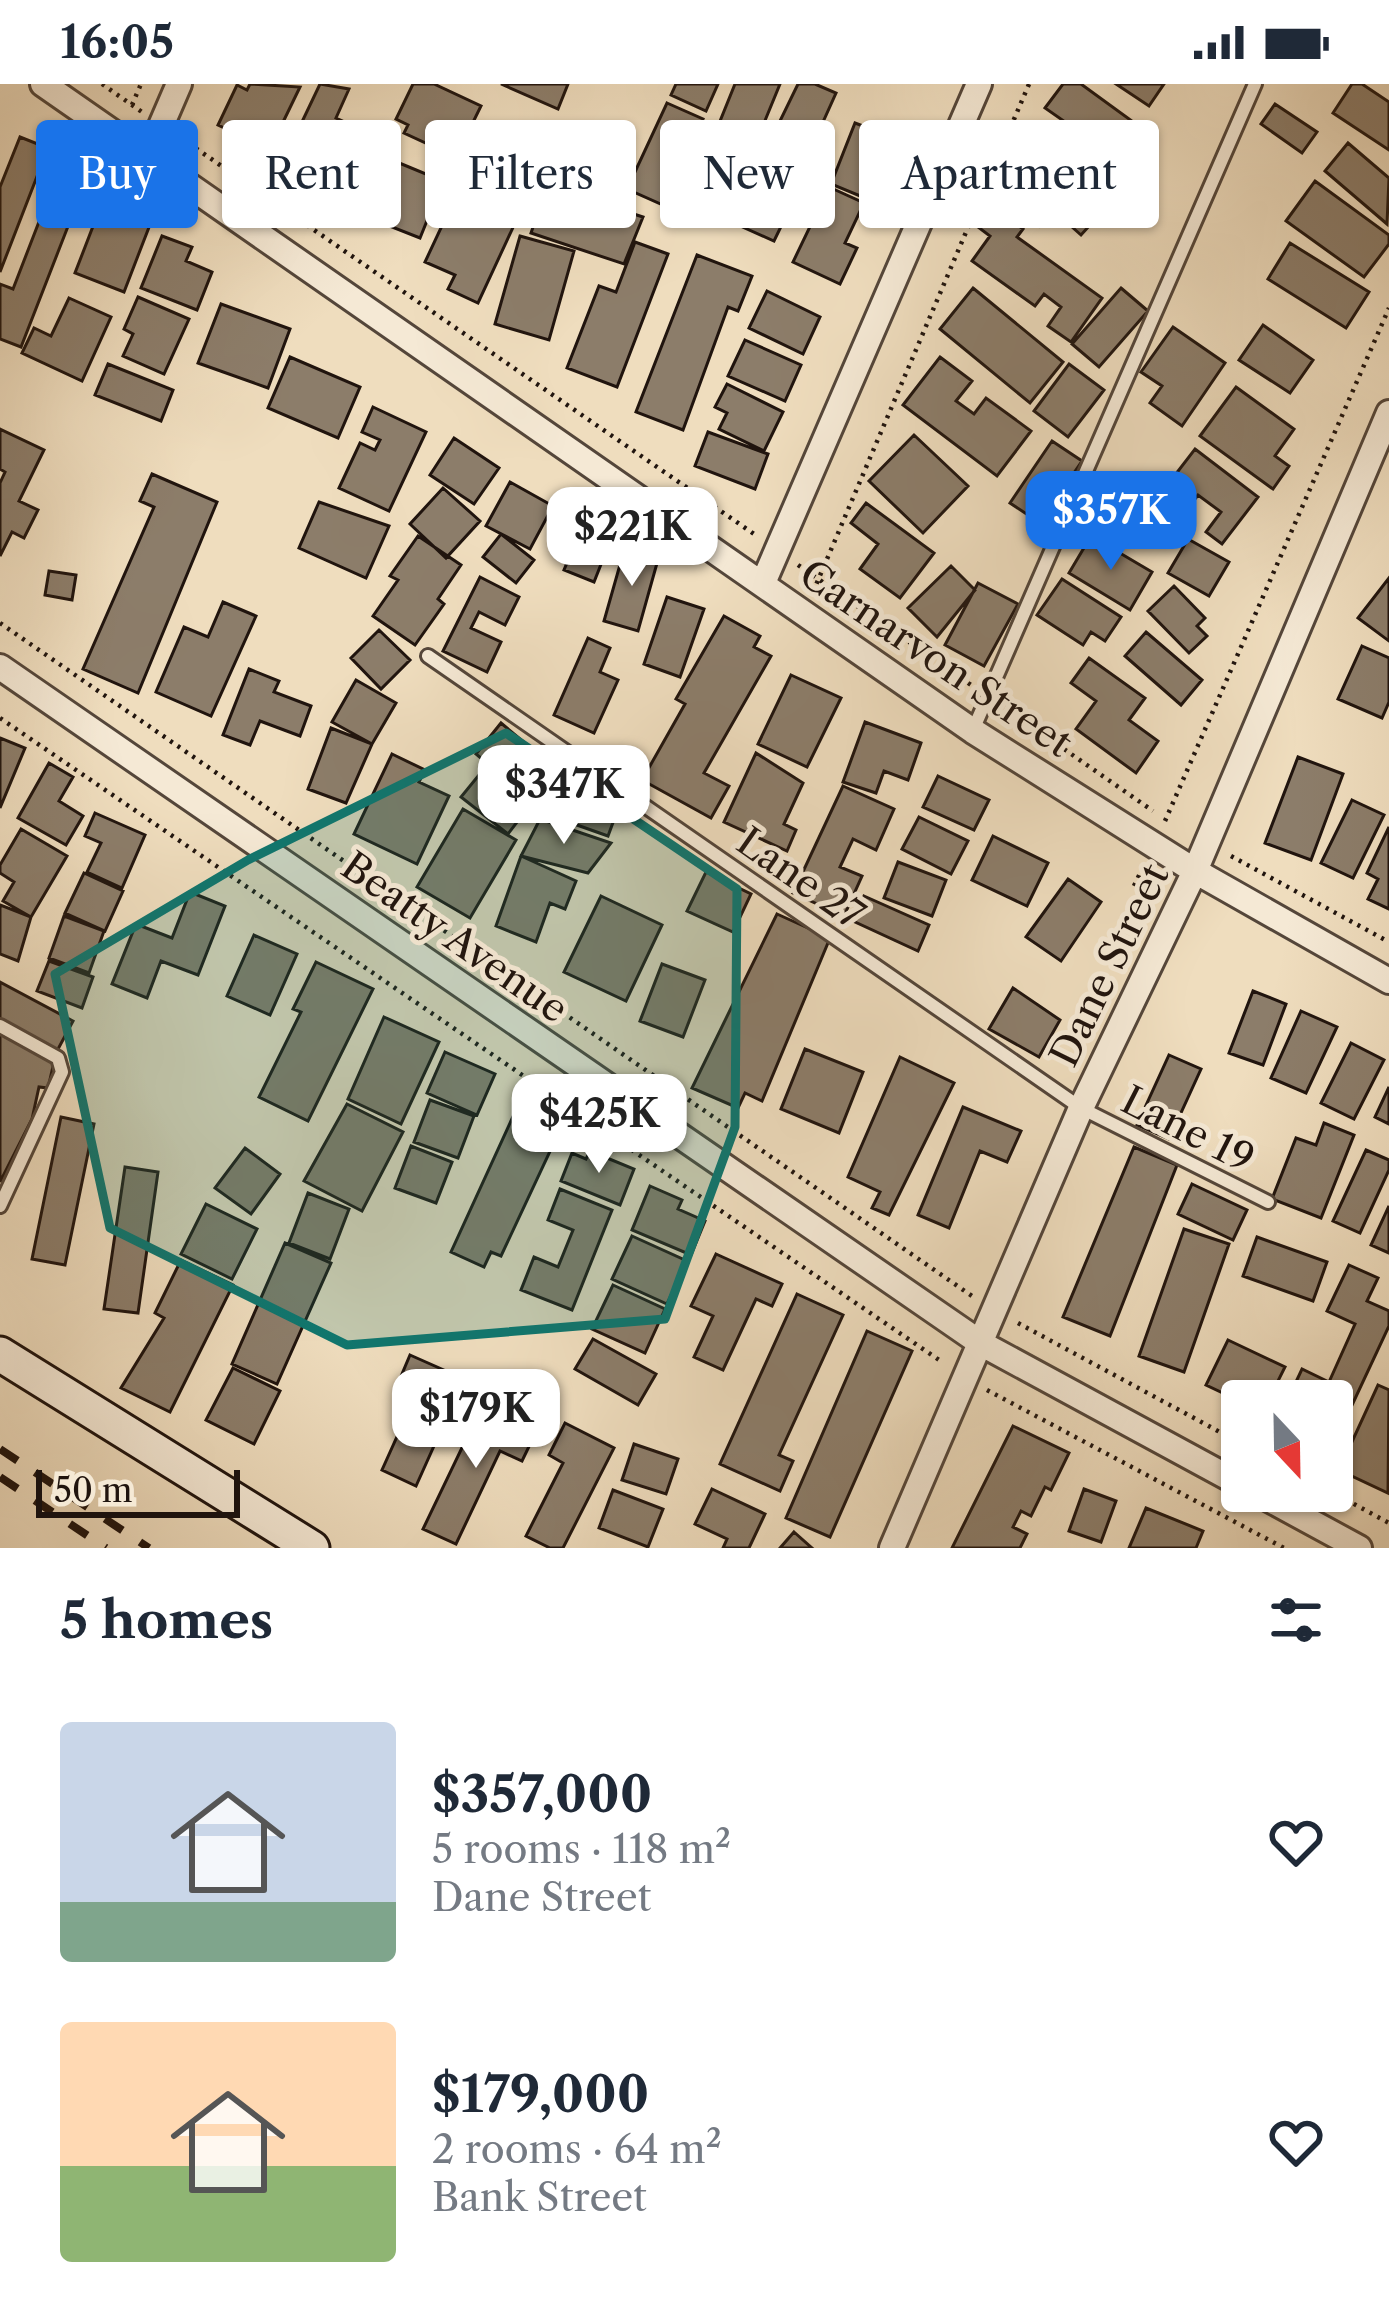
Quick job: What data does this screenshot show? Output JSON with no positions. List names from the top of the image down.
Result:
{
  "streets": {
    "street": ["Carnarvon Street", "Beatty Avenue", "Dane Street"],
    "lane": ["Lane 27", "Lane 19"]
  },
  "crossings": [
    ["Carnarvon Street", "Dane Street"],
    ["Lane 27", "Dane Street"],
    ["Lane 27", "Lane 19"],
    ["Beatty Avenue", "Dane Street"],
    ["Dane Street", "Lane 19"]
  ],
  "scale_bar": "50 m",
  "north": "bottom",
  "page": {
    "status": "16:05",
    "chip": [
      "Buy",
      "Rent",
      "Filters",
      "New",
      "Apartment"
    ],
    "price": [
      "$357K",
      "$221K",
      "$347K",
      "$425K",
      "$179K"
    ],
    "scale": "50 m",
    "heading": "5 homes",
    "list": [
      {
        "name": "$357,000",
        "note": "5 rooms · 118 m² · Dane Street"
      },
      {
        "name": "$179,000",
        "note": "2 rooms · 64 m² · Bank Street"
      }
    ]
  }
}
